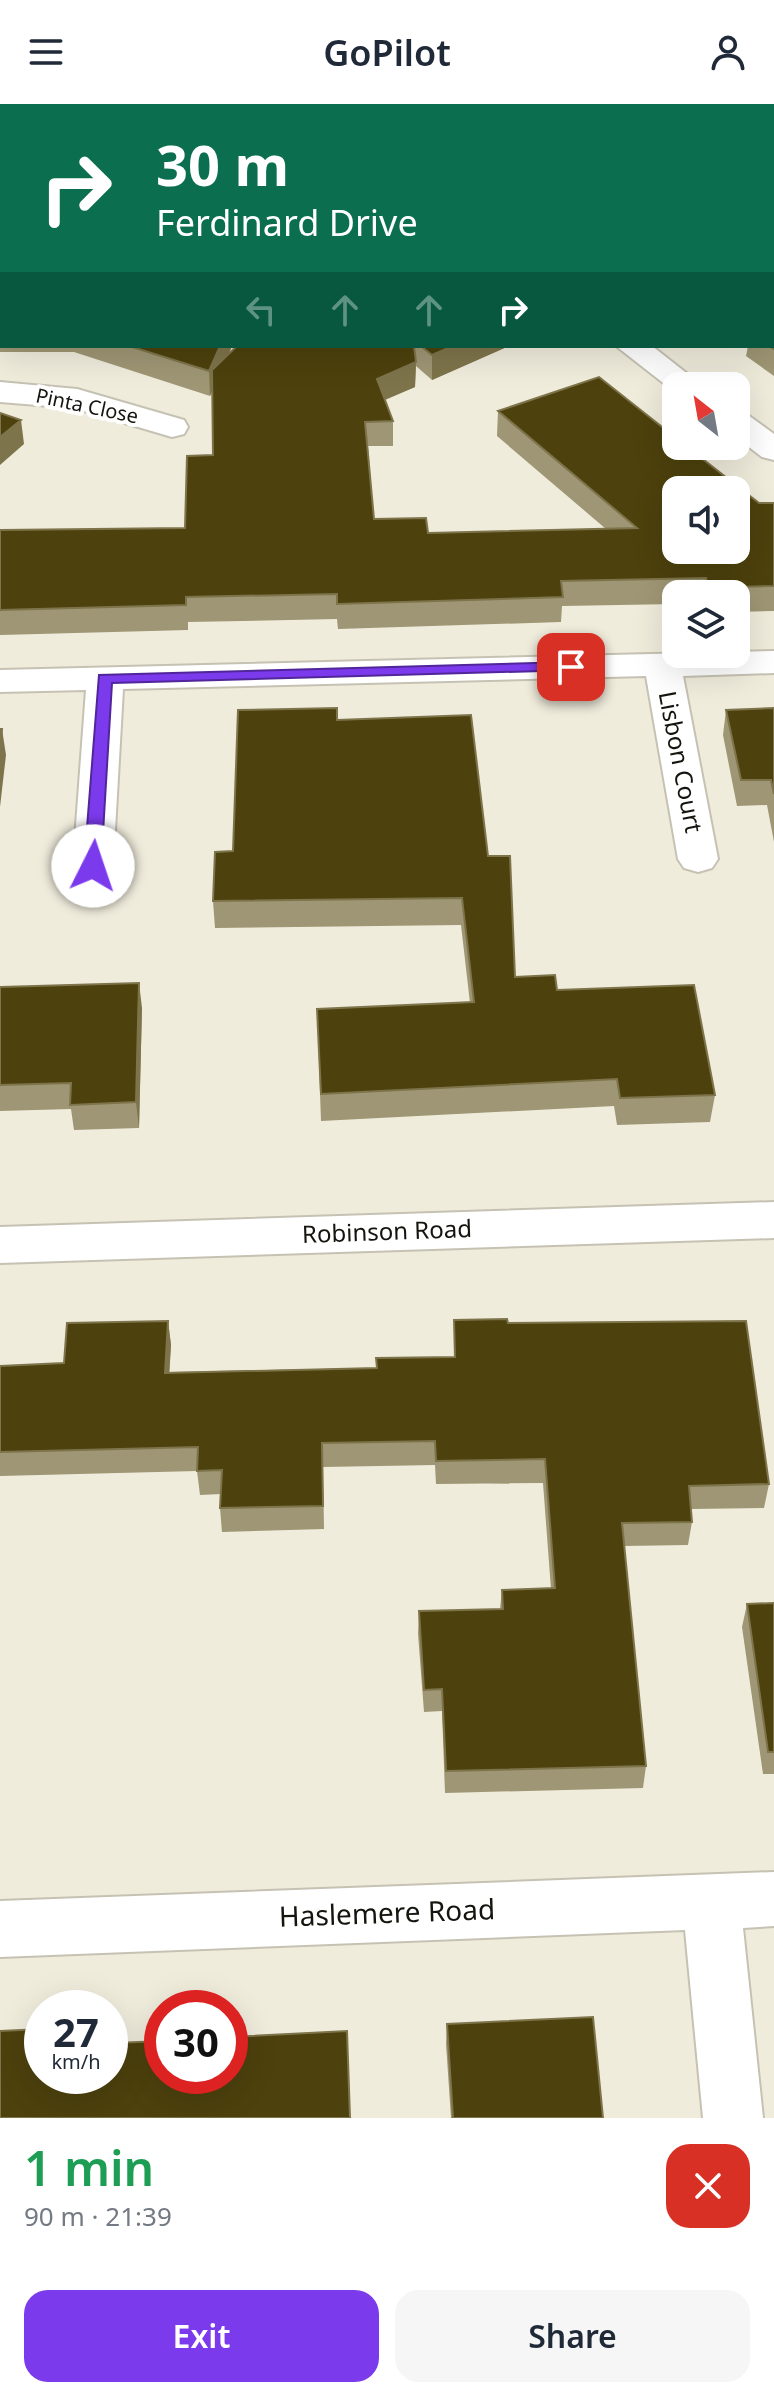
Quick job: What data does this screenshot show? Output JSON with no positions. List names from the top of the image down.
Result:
{
  "streets": {
    "main road": [
      "Pinta Close",
      "Lisbon Court",
      "Robinson Road",
      "Haslemere Road"
    ]
  },
  "north": "top left",
  "page": {
    "header": "GoPilot",
    "turn": ["30 m", "Ferdinard Drive"],
    "speed": "27 km/h",
    "limit": "30",
    "heading": ["1 min", "90 m · 21:39"],
    "buttons": ["Exit", "Share"]
  }
}
